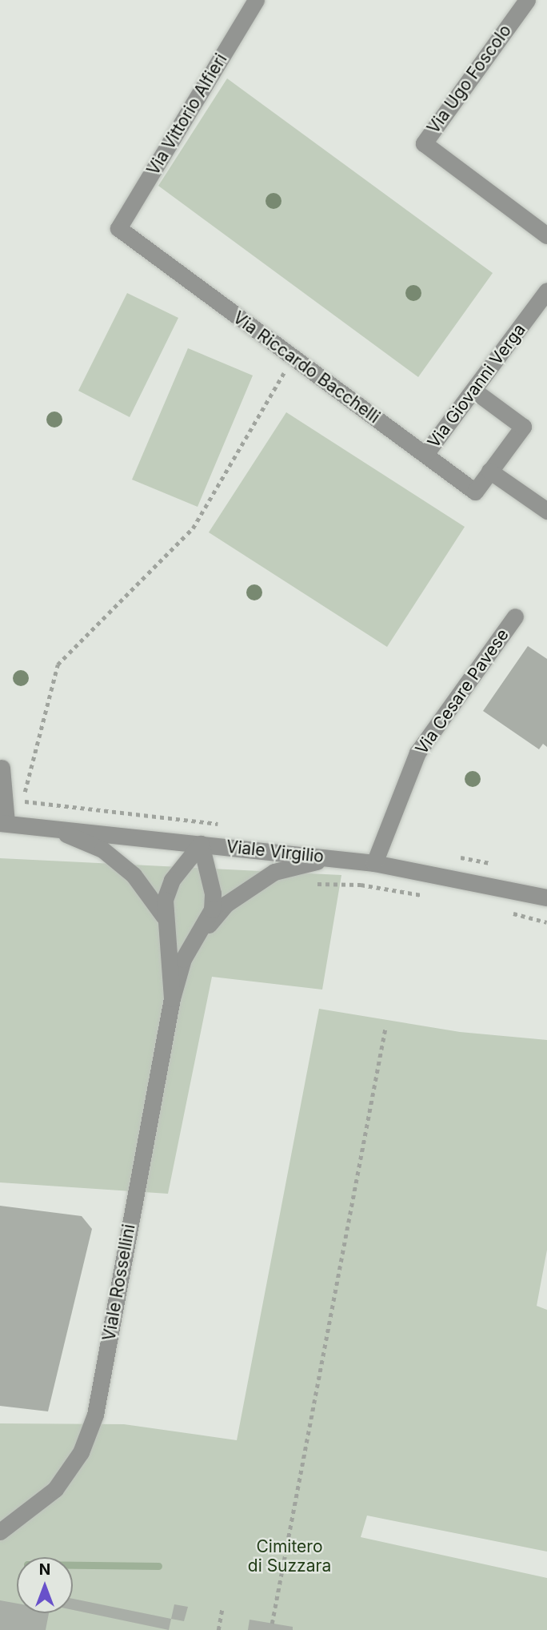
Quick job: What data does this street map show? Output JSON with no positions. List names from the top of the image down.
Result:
{
  "streets": {
    "street": [
      "Via Ugo Foscolo",
      "Via Vittorio Alfieri",
      "Via Riccardo Bacchelli",
      "Via Giovanni Verga",
      "Via Cesare Pavese",
      "Viale Virgilio",
      "Viale Rossellini"
    ]
  },
  "crossings": [
    ["Via Vittorio Alfieri", "Via Riccardo Bacchelli"],
    ["Via Riccardo Bacchelli", "Via Giovanni Verga"],
    ["Via Cesare Pavese", "Viale Virgilio"]
  ],
  "parks": ["Cimitero di Suzzara"],
  "north": "top"
}
